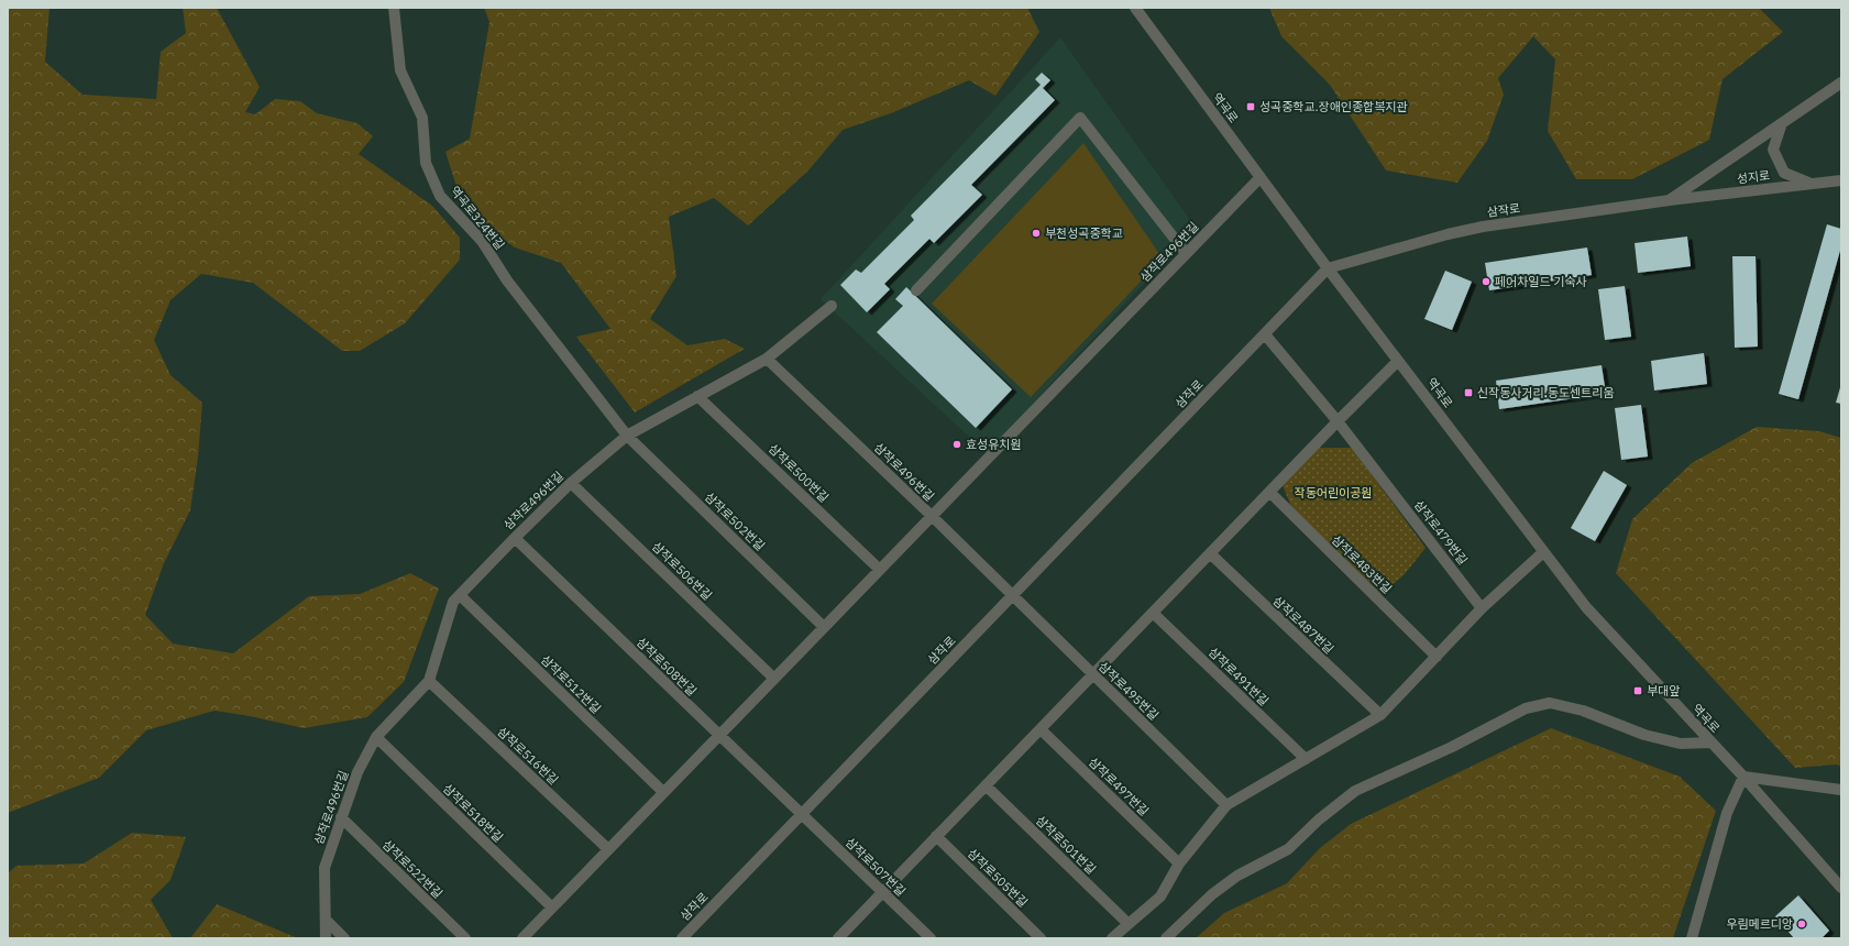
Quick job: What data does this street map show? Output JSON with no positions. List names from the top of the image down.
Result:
{
  "streets": {
    "street": [
      "역곡로",
      "성지로",
      "삼작로",
      "역곡로324번길",
      "삼작로496번길",
      "삼작로500번길",
      "삼작로502번길",
      "삼작로479번길",
      "삼작로483번길",
      "삼작로506번길",
      "삼작로487번길",
      "삼작로508번길",
      "삼작로491번길",
      "삼작로512번길",
      "삼작로495번길",
      "삼작로516번길",
      "삼작로497번길",
      "삼작로518번길",
      "삼작로501번길",
      "삼작로507번길",
      "삼작로522번길",
      "삼작로505번길"
    ]
  },
  "crossings": [
    ["역곡로", "삼작로"],
    ["역곡로", "삼작로496번길"],
    ["성지로", "삼작로"],
    ["삼작로", "삼작로496번길"],
    ["삼작로", "삼작로479번길"],
    ["삼작로", "삼작로508번길"],
    ["삼작로", "삼작로495번길"],
    ["삼작로", "삼작로507번길"],
    ["역곡로324번길", "삼작로496번길"],
    ["역곡로324번길", "삼작로502번길"],
    ["삼작로496번길", "삼작로500번길"],
    ["삼작로496번길", "삼작로502번길"],
    ["삼작로496번길", "삼작로506번길"],
    ["삼작로496번길", "삼작로508번길"],
    ["삼작로496번길", "삼작로512번길"],
    ["삼작로496번길", "삼작로495번길"],
    ["삼작로496번길", "삼작로516번길"],
    ["삼작로496번길", "삼작로518번길"],
    ["삼작로496번길", "삼작로522번길"],
    ["삼작로508번길", "삼작로507번길"]
  ],
  "parks": ["작동어린이공원"],
  "places": {
    "transit": ["성곡중학교.장애인종합복지관", "신작동사거리.동도센트리움", "부대앞"],
    "other": [
      "부천성곡중학교",
      "페어차일드 기숙사",
      "효성유치원",
      "우림메르디앙"
    ]
  }
}
